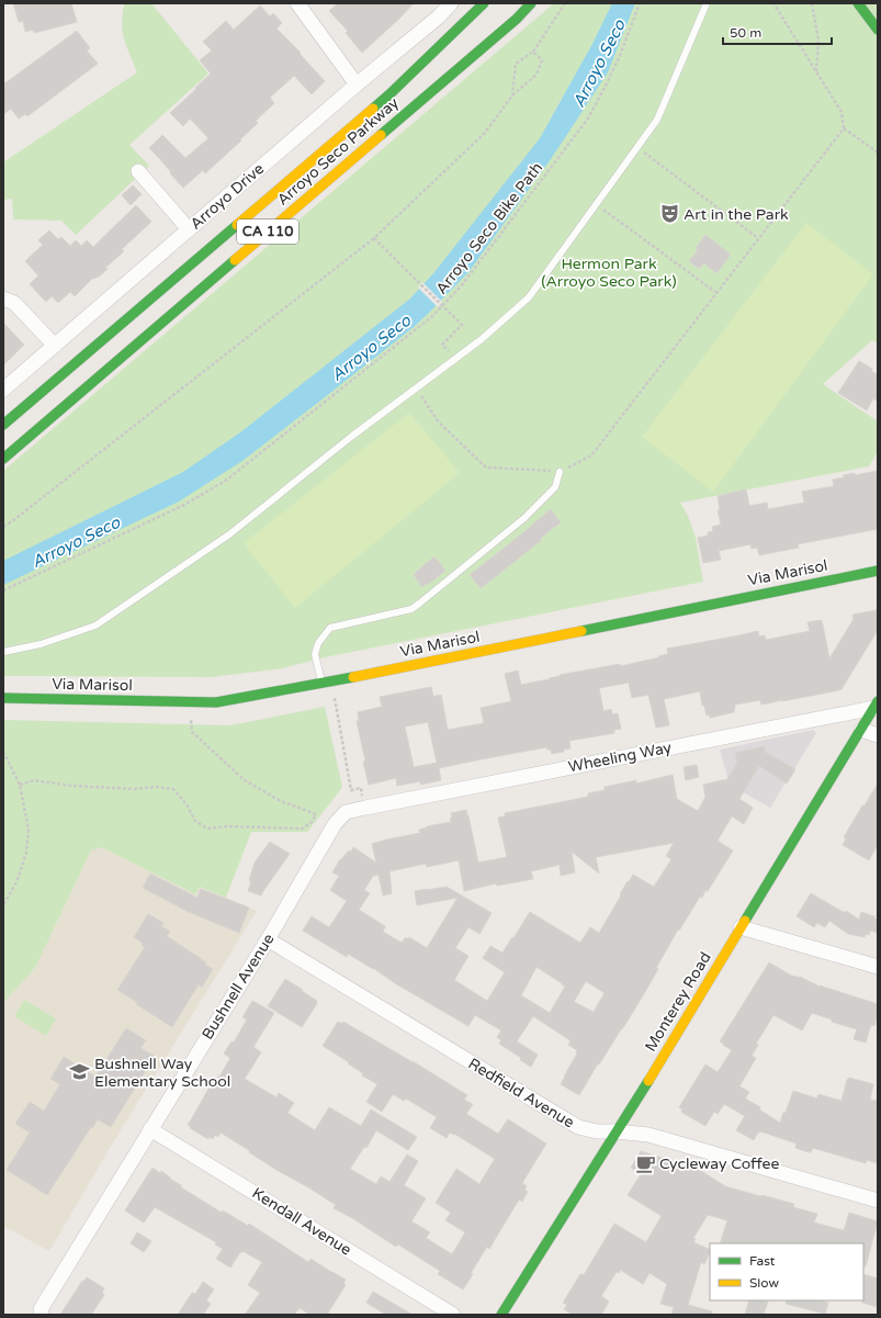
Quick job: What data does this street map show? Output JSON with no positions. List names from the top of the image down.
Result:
{
  "streets": {
    "main road": [
      "Arroyo Seco Parkway",
      "CA 110",
      "Via Marisol",
      "Monterey Road"
    ],
    "street": [
      "Arroyo Drive",
      "Wheeling Way",
      "Bushnell Avenue",
      "Redfield Avenue",
      "Kendall Avenue"
    ],
    "path": ["Arroyo Seco Bike Path"]
  },
  "crossings": [
    ["Wheeling Way", "Bushnell Avenue"],
    ["Wheeling Way", "Monterey Road"],
    ["Bushnell Avenue", "Redfield Avenue"],
    ["Bushnell Avenue", "Kendall Avenue"],
    ["Monterey Road", "Redfield Avenue"]
  ],
  "water": ["Arroyo Seco"],
  "parks": ["Hermon Park (Arroyo Seco Park)"],
  "places": {
    "theatre": ["Art in the Park"],
    "school or university": ["Bushnell Way Elementary School"],
    "cafe": ["Cycleway Coffee"]
  },
  "legend": ["Fast", "Slow"],
  "scale_bar": "50 m"
}
